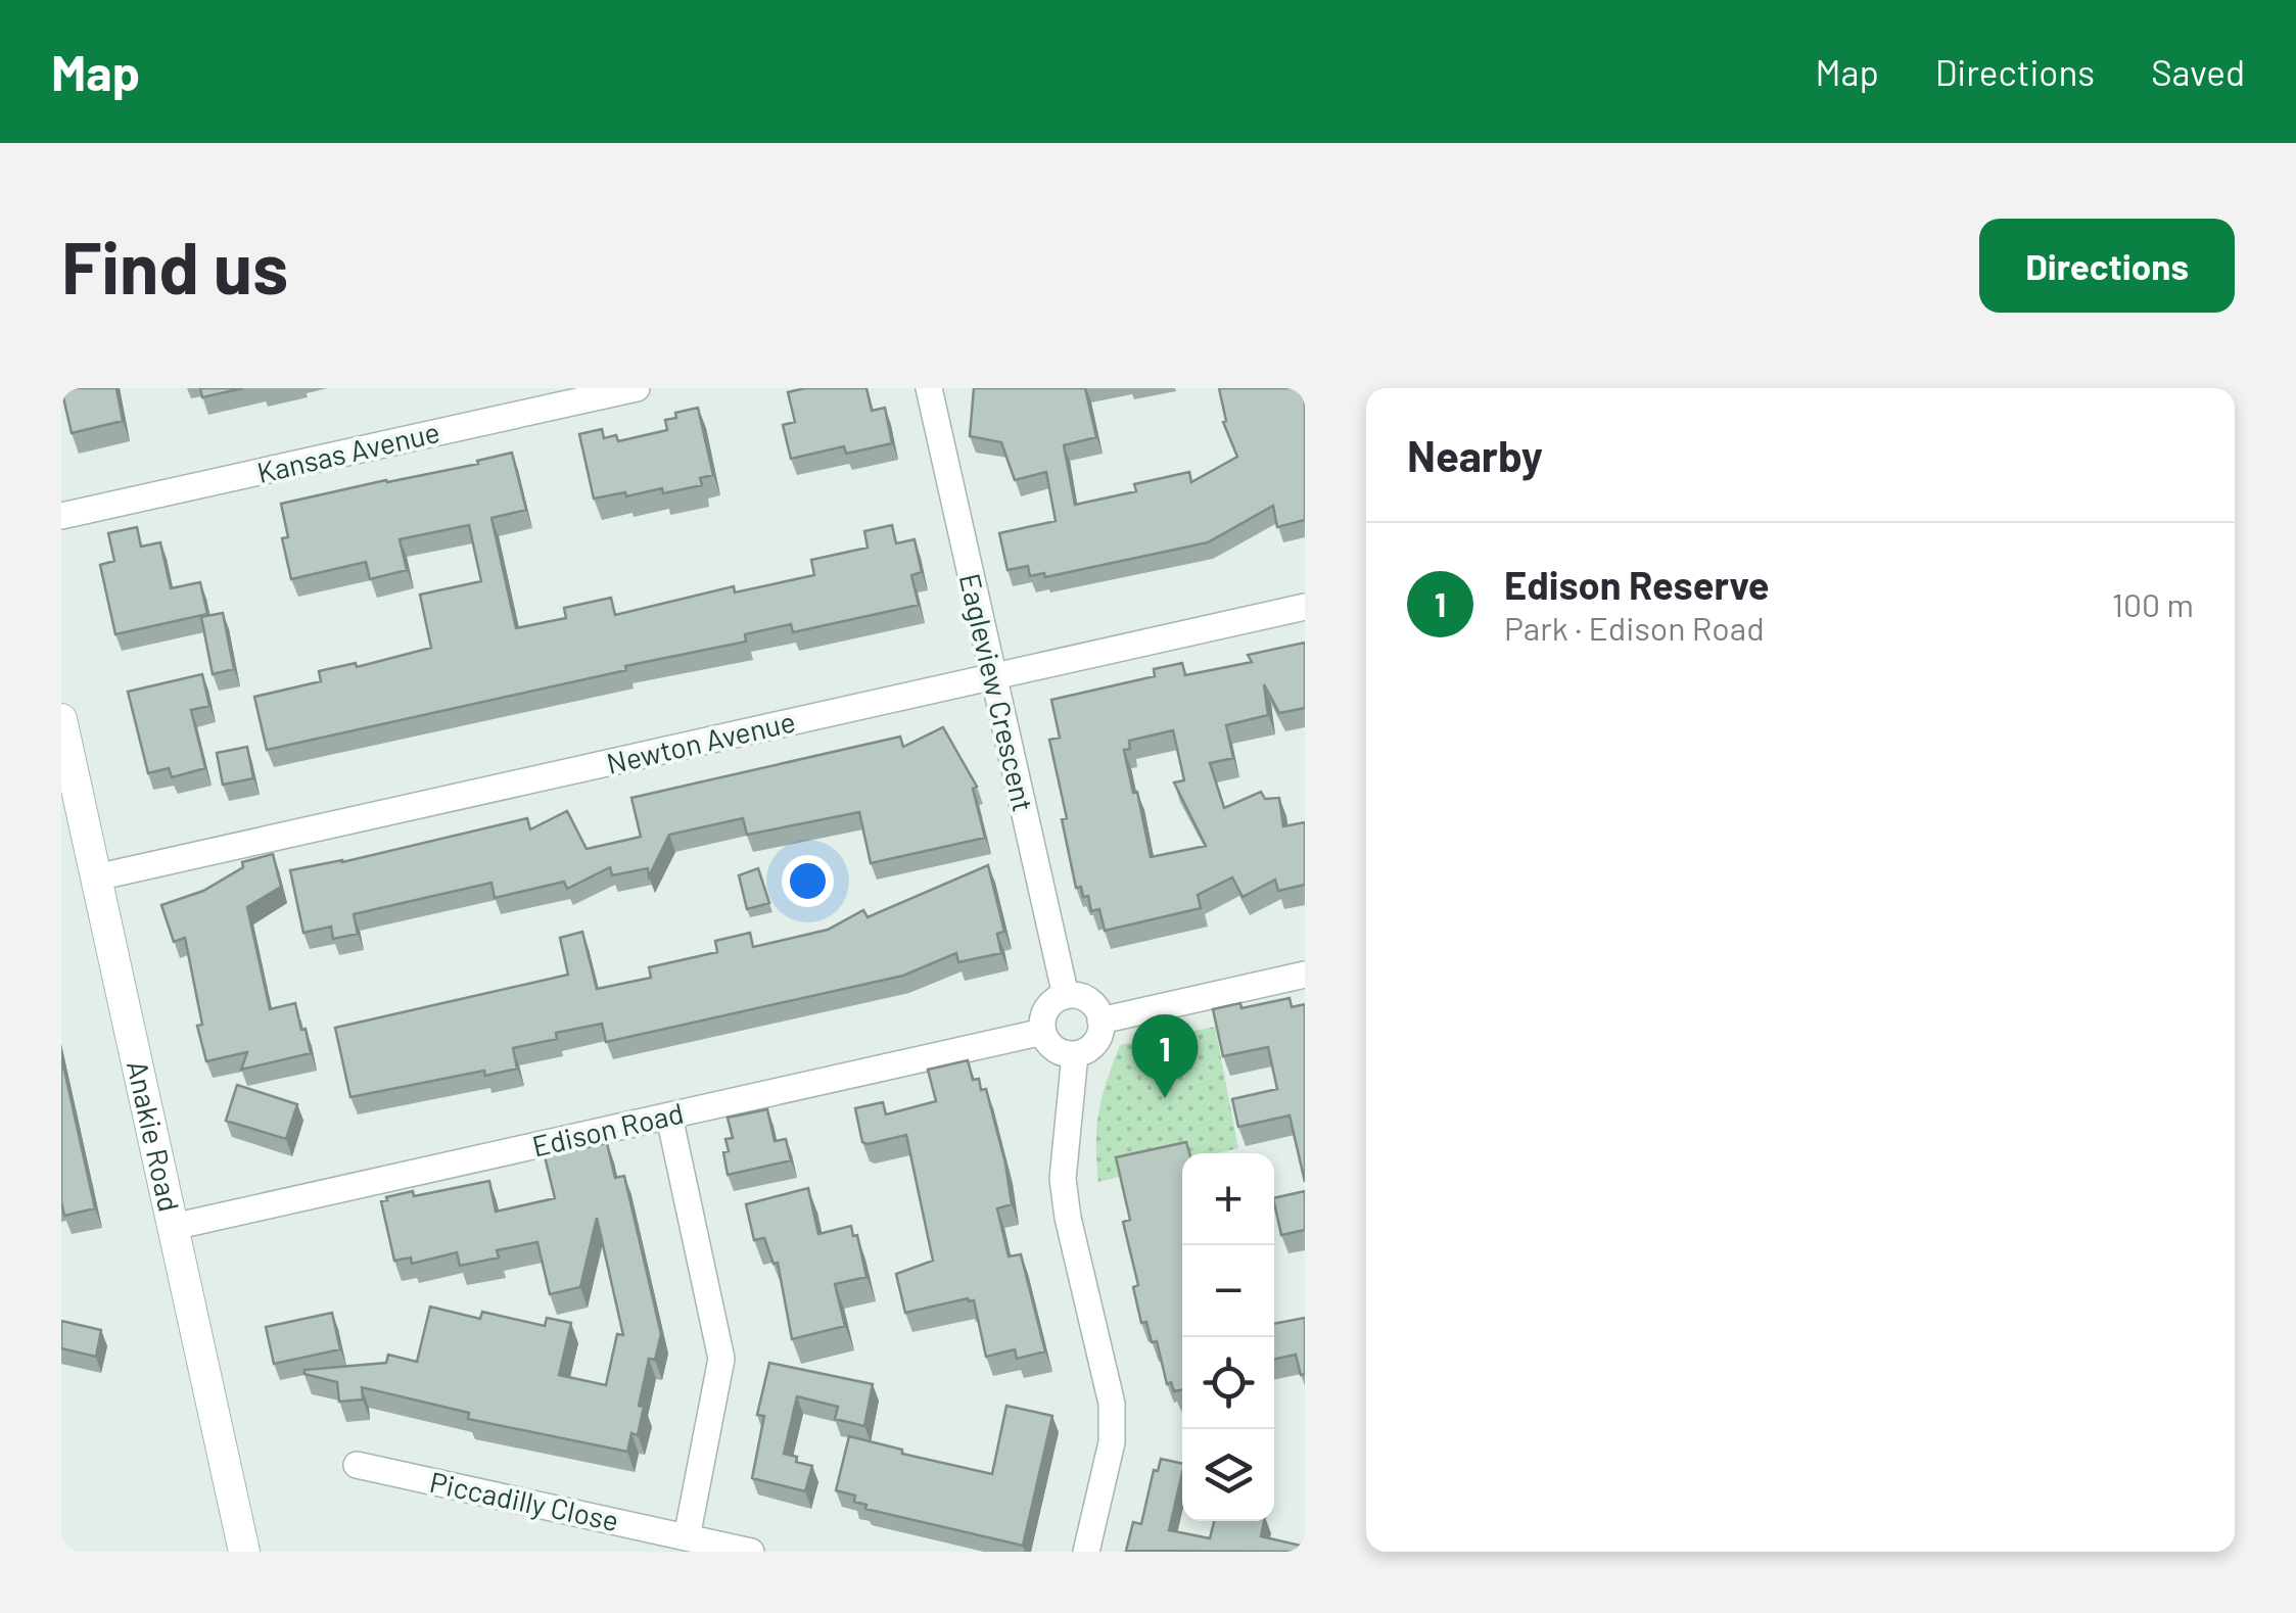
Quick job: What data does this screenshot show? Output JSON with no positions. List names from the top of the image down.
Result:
{
  "streets": {
    "main road": ["Anakie Road"],
    "street": [
      "Kansas Avenue",
      "Eagleview Crescent",
      "Newton Avenue",
      "Edison Road",
      "Piccadilly Close"
    ]
  },
  "crossings": [
    ["Eagleview Crescent", "Newton Avenue"],
    ["Eagleview Crescent", "Edison Road"],
    ["Newton Avenue", "Anakie Road"],
    ["Edison Road", "Anakie Road"]
  ],
  "page": {
    "header": "Map",
    "nav": ["Map", "Directions", "Saved"],
    "buttons": "Directions",
    "title": "Find us",
    "heading": "Nearby",
    "list": [
      {
        "mark": "1",
        "name": "Edison Reserve",
        "note": "Park · Edison Road",
        "value": "100 m"
      }
    ],
    "pins": "1",
    "map_buttons": ["+", "−"]
  }
}
